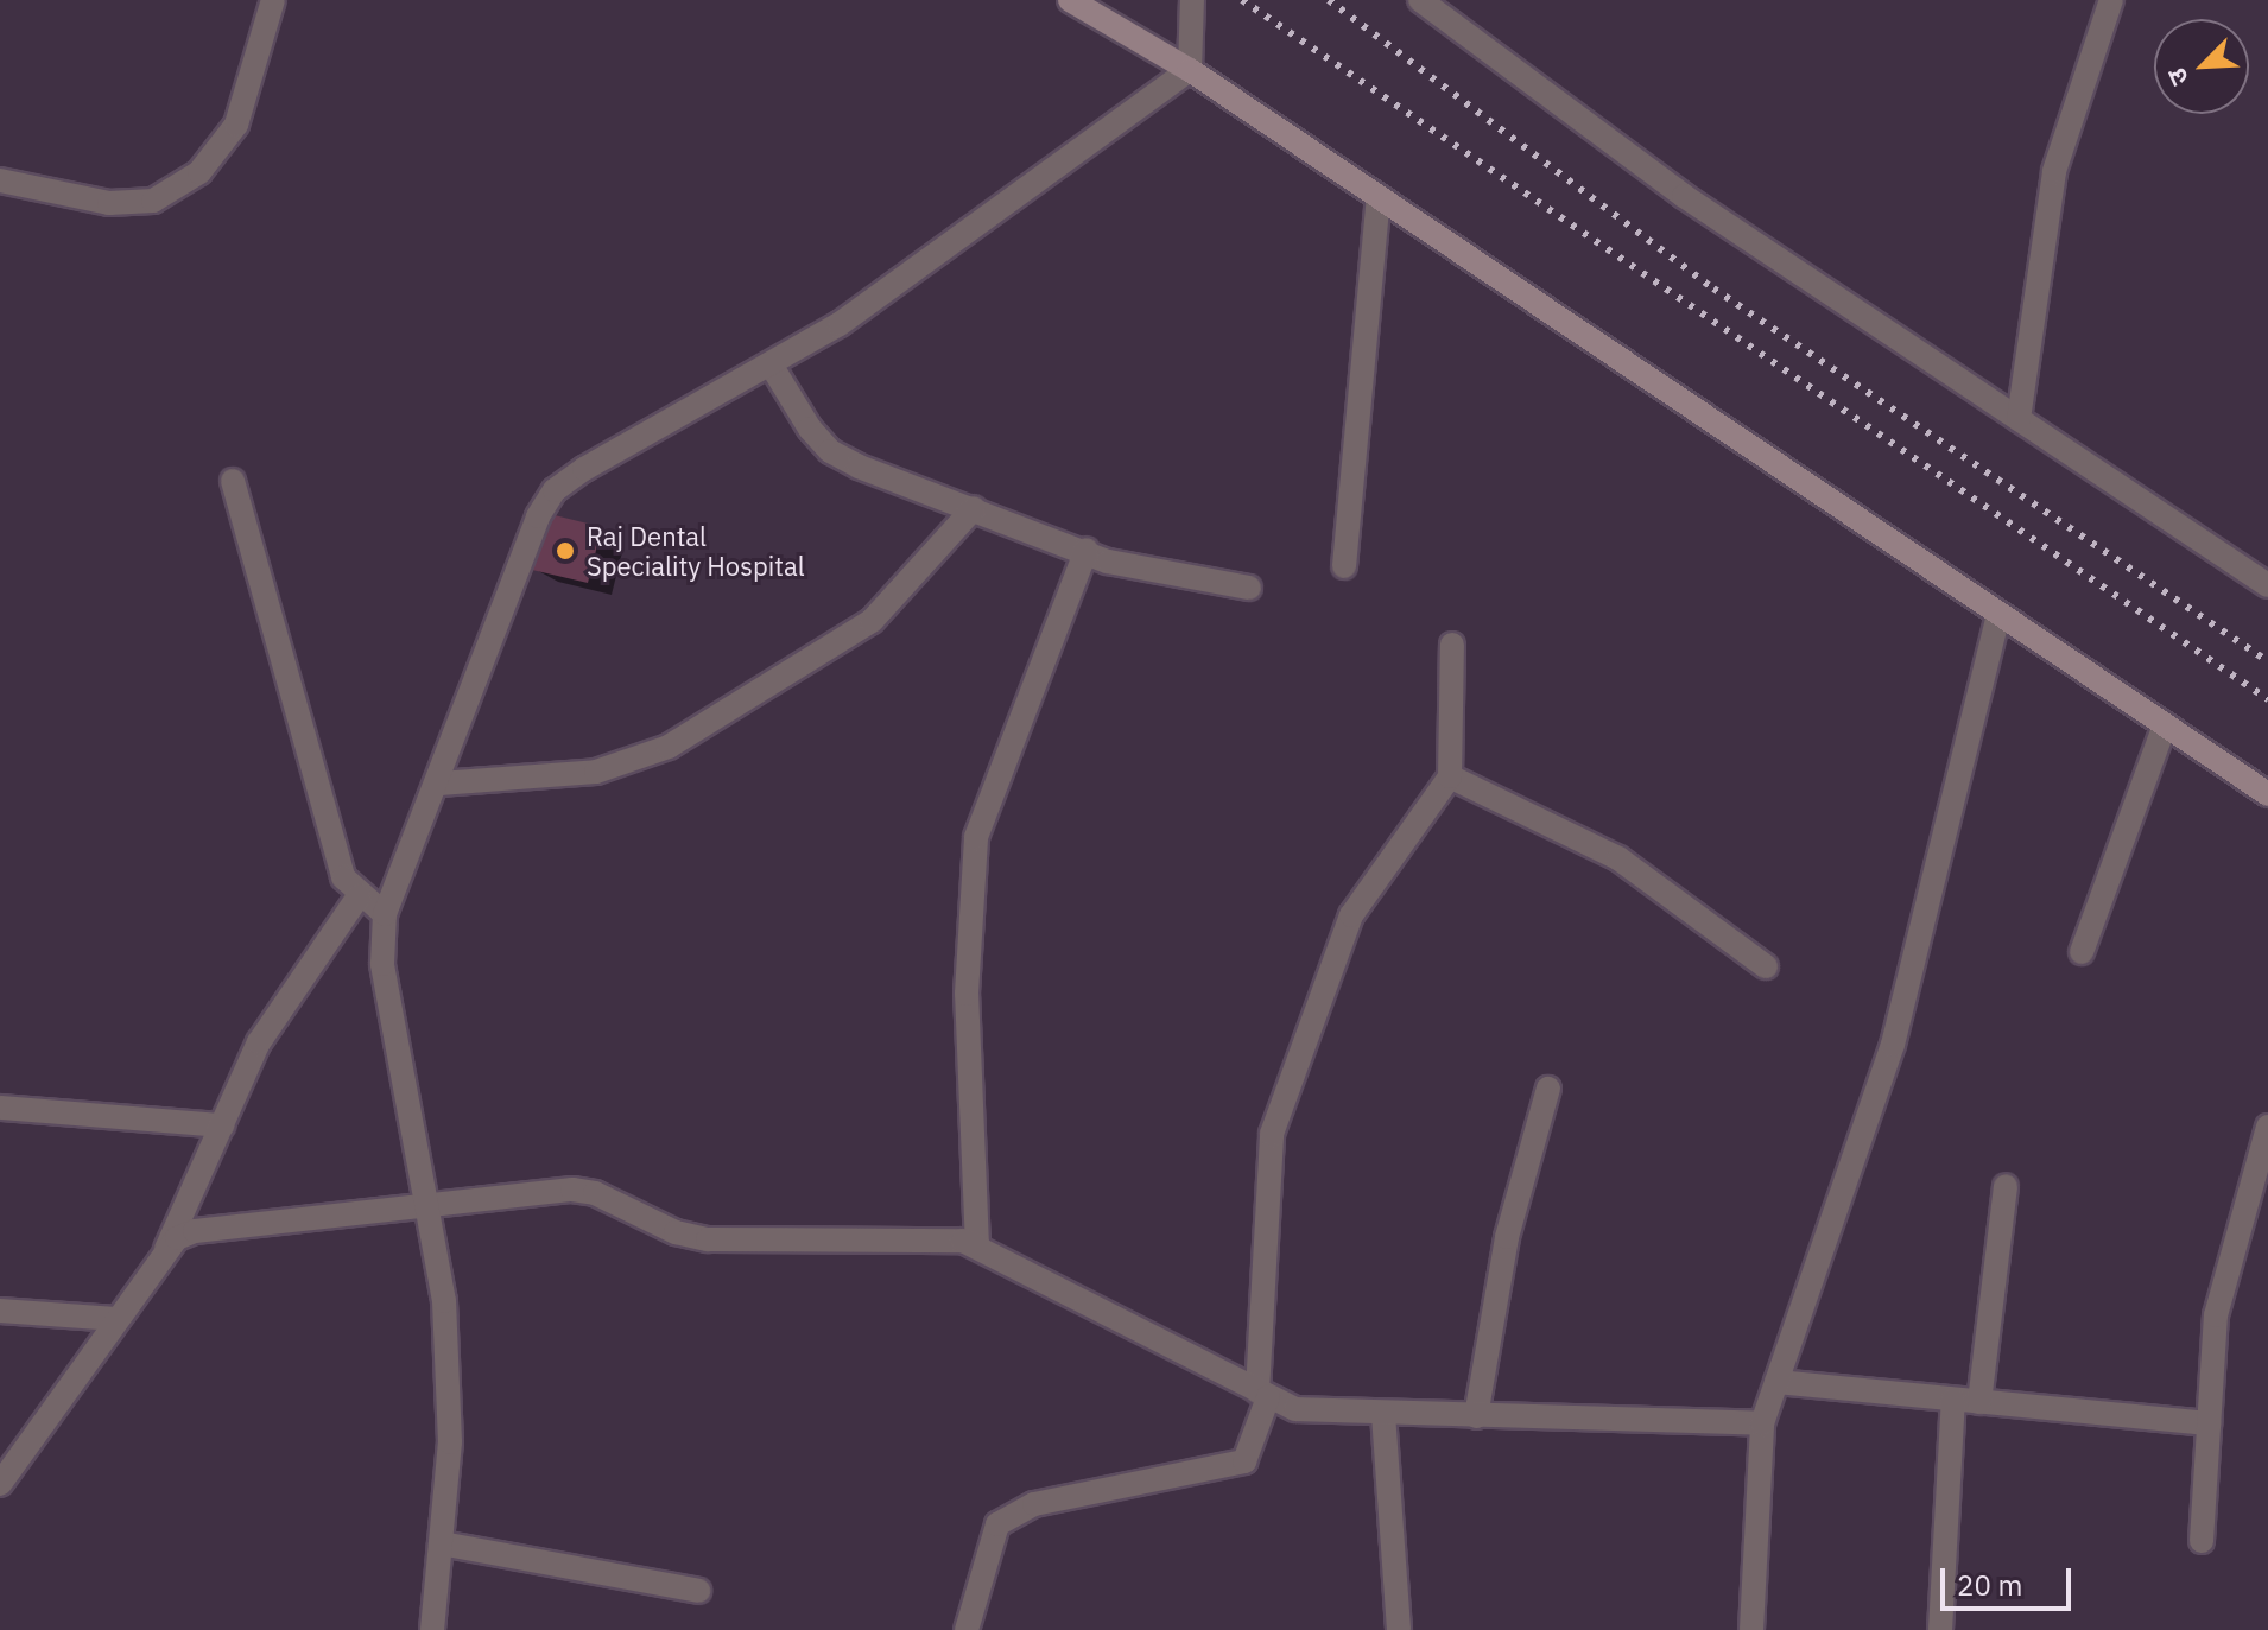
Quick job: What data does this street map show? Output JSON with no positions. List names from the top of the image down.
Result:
{
  "places": ["Raj Dental Speciality Hospital"],
  "scale_bar": "20 m",
  "north": "bottom left"
}
